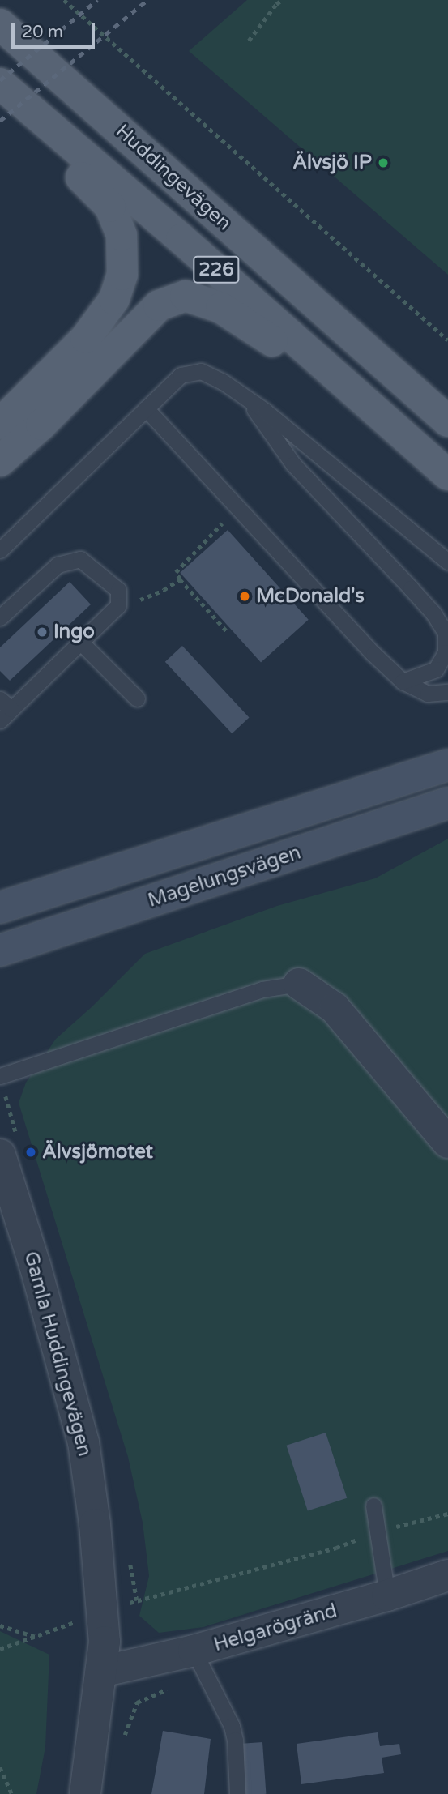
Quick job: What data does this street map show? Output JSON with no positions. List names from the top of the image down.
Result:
{
  "streets": {
    "main road": ["Huddingevägen", "226", "Magelungsvägen"],
    "street": ["Gamla Huddingevägen", "Helgarögränd"]
  },
  "crossings": [
    ["Gamla Huddingevägen", "Helgarögränd"]
  ],
  "places": [
    "Älvsjö IP",
    "McDonald's",
    "Ingo",
    "Älvsjömotet"
  ],
  "scale_bar": "20 m"
}
